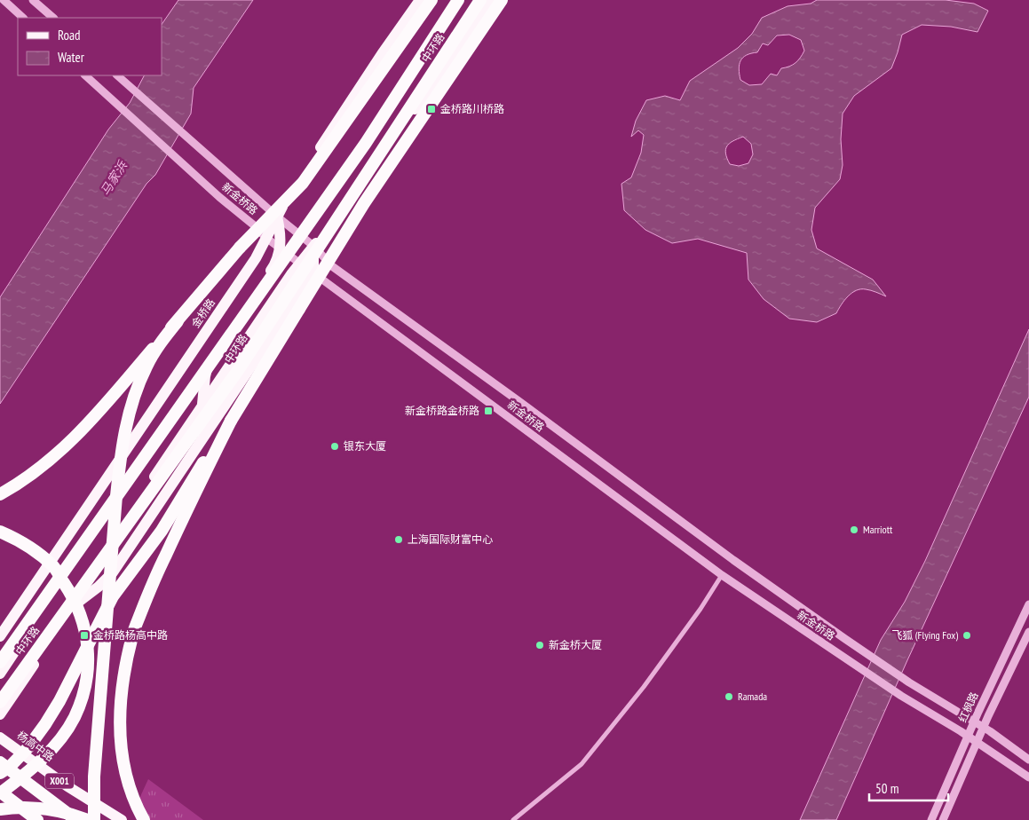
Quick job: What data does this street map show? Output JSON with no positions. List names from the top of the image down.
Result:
{
  "streets": {
    "highway": ["中环路", "X001"],
    "main road": ["金桥路", "杨高中路"],
    "street": ["新金桥路", "红枫路"]
  },
  "crossings": [
    ["新金桥路", "金桥路"],
    ["新金桥路", "红枫路"]
  ],
  "water": ["马家浜"],
  "places": {
    "transit": ["金桥路川桥路", "新金桥路金桥路", "金桥路杨高中路"],
    "other": [
      "银东大厦",
      "Marriott",
      "上海国际财富中心",
      "飞狐 (Flying Fox)",
      "新金桥大厦",
      "Ramada"
    ]
  },
  "legend": ["Road", "Water"],
  "scale_bar": "50 m"
}
